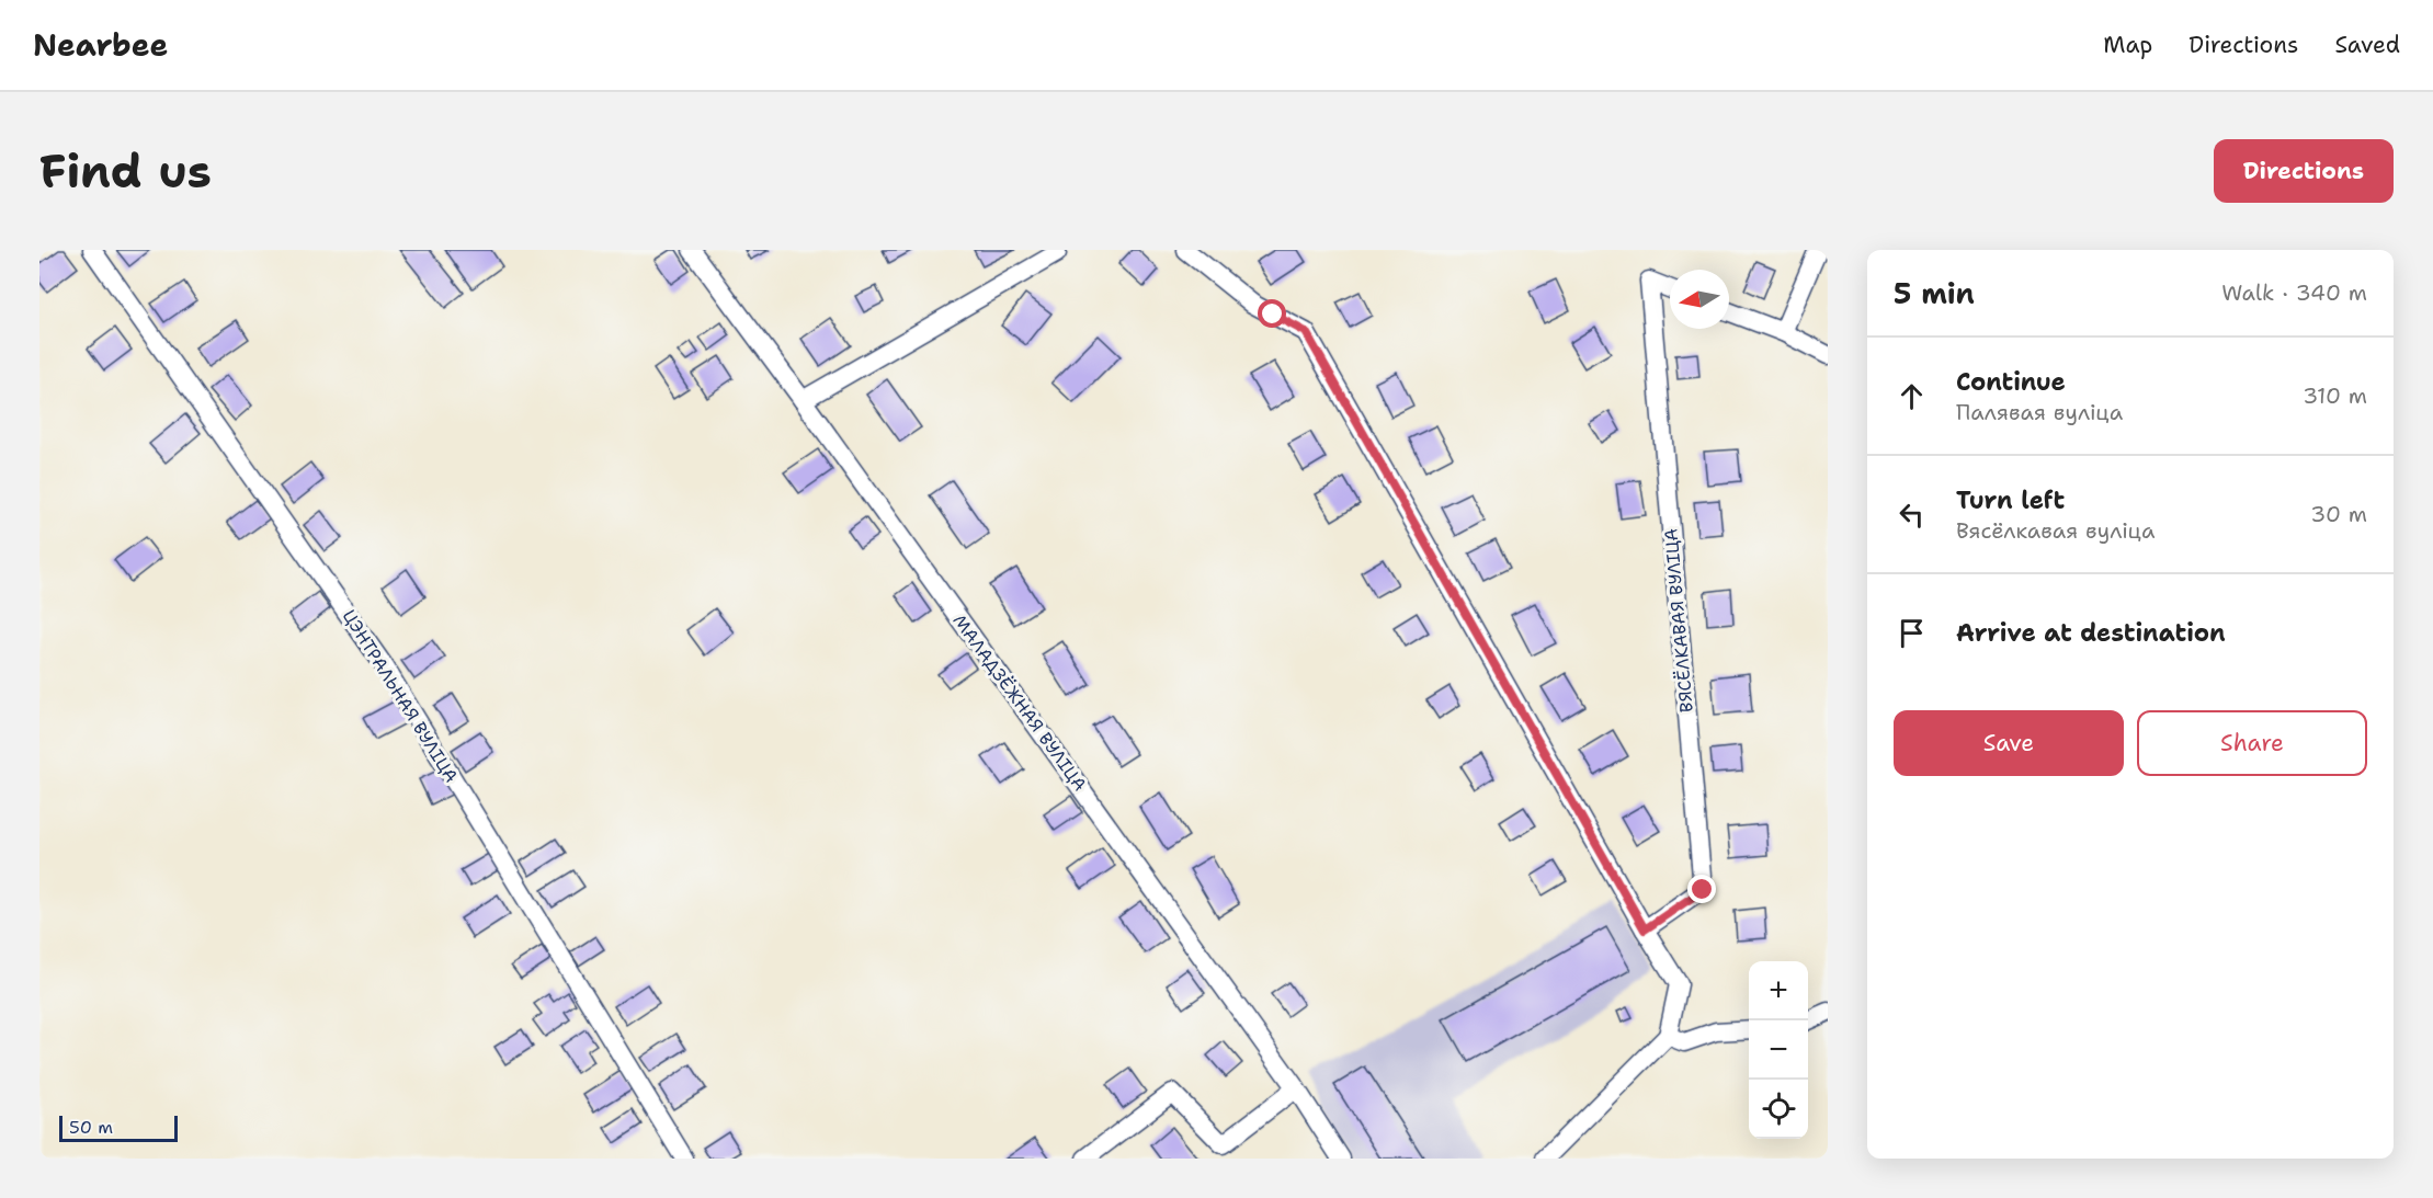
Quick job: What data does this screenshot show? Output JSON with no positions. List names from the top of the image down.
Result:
{
  "streets": {
    "street": ["ВЯСЁЛКАВАЯ ВУЛІЦА", "ЦЭНТРАЛЬНАЯ ВУЛІЦА", "МАЛАДЗЁЖНАЯ ВУЛІЦА"]
  },
  "scale_bar": "50 m",
  "north": "left",
  "page": {
    "header": "Nearbee",
    "nav": ["Map", "Directions", "Saved"],
    "buttons": [
      "Directions",
      ["Save", "Share"]
    ],
    "title": "Find us",
    "heading": ["5 min", "Walk · 340 m"],
    "list": [
      ["Continue", "Палявая вуліца", "310 m"],
      ["Turn left", "Вясёлкавая вуліца", "30 m"],
      "Arrive at destination"
    ],
    "map_buttons": ["+", "−"],
    "scale": "50 m"
  }
}
